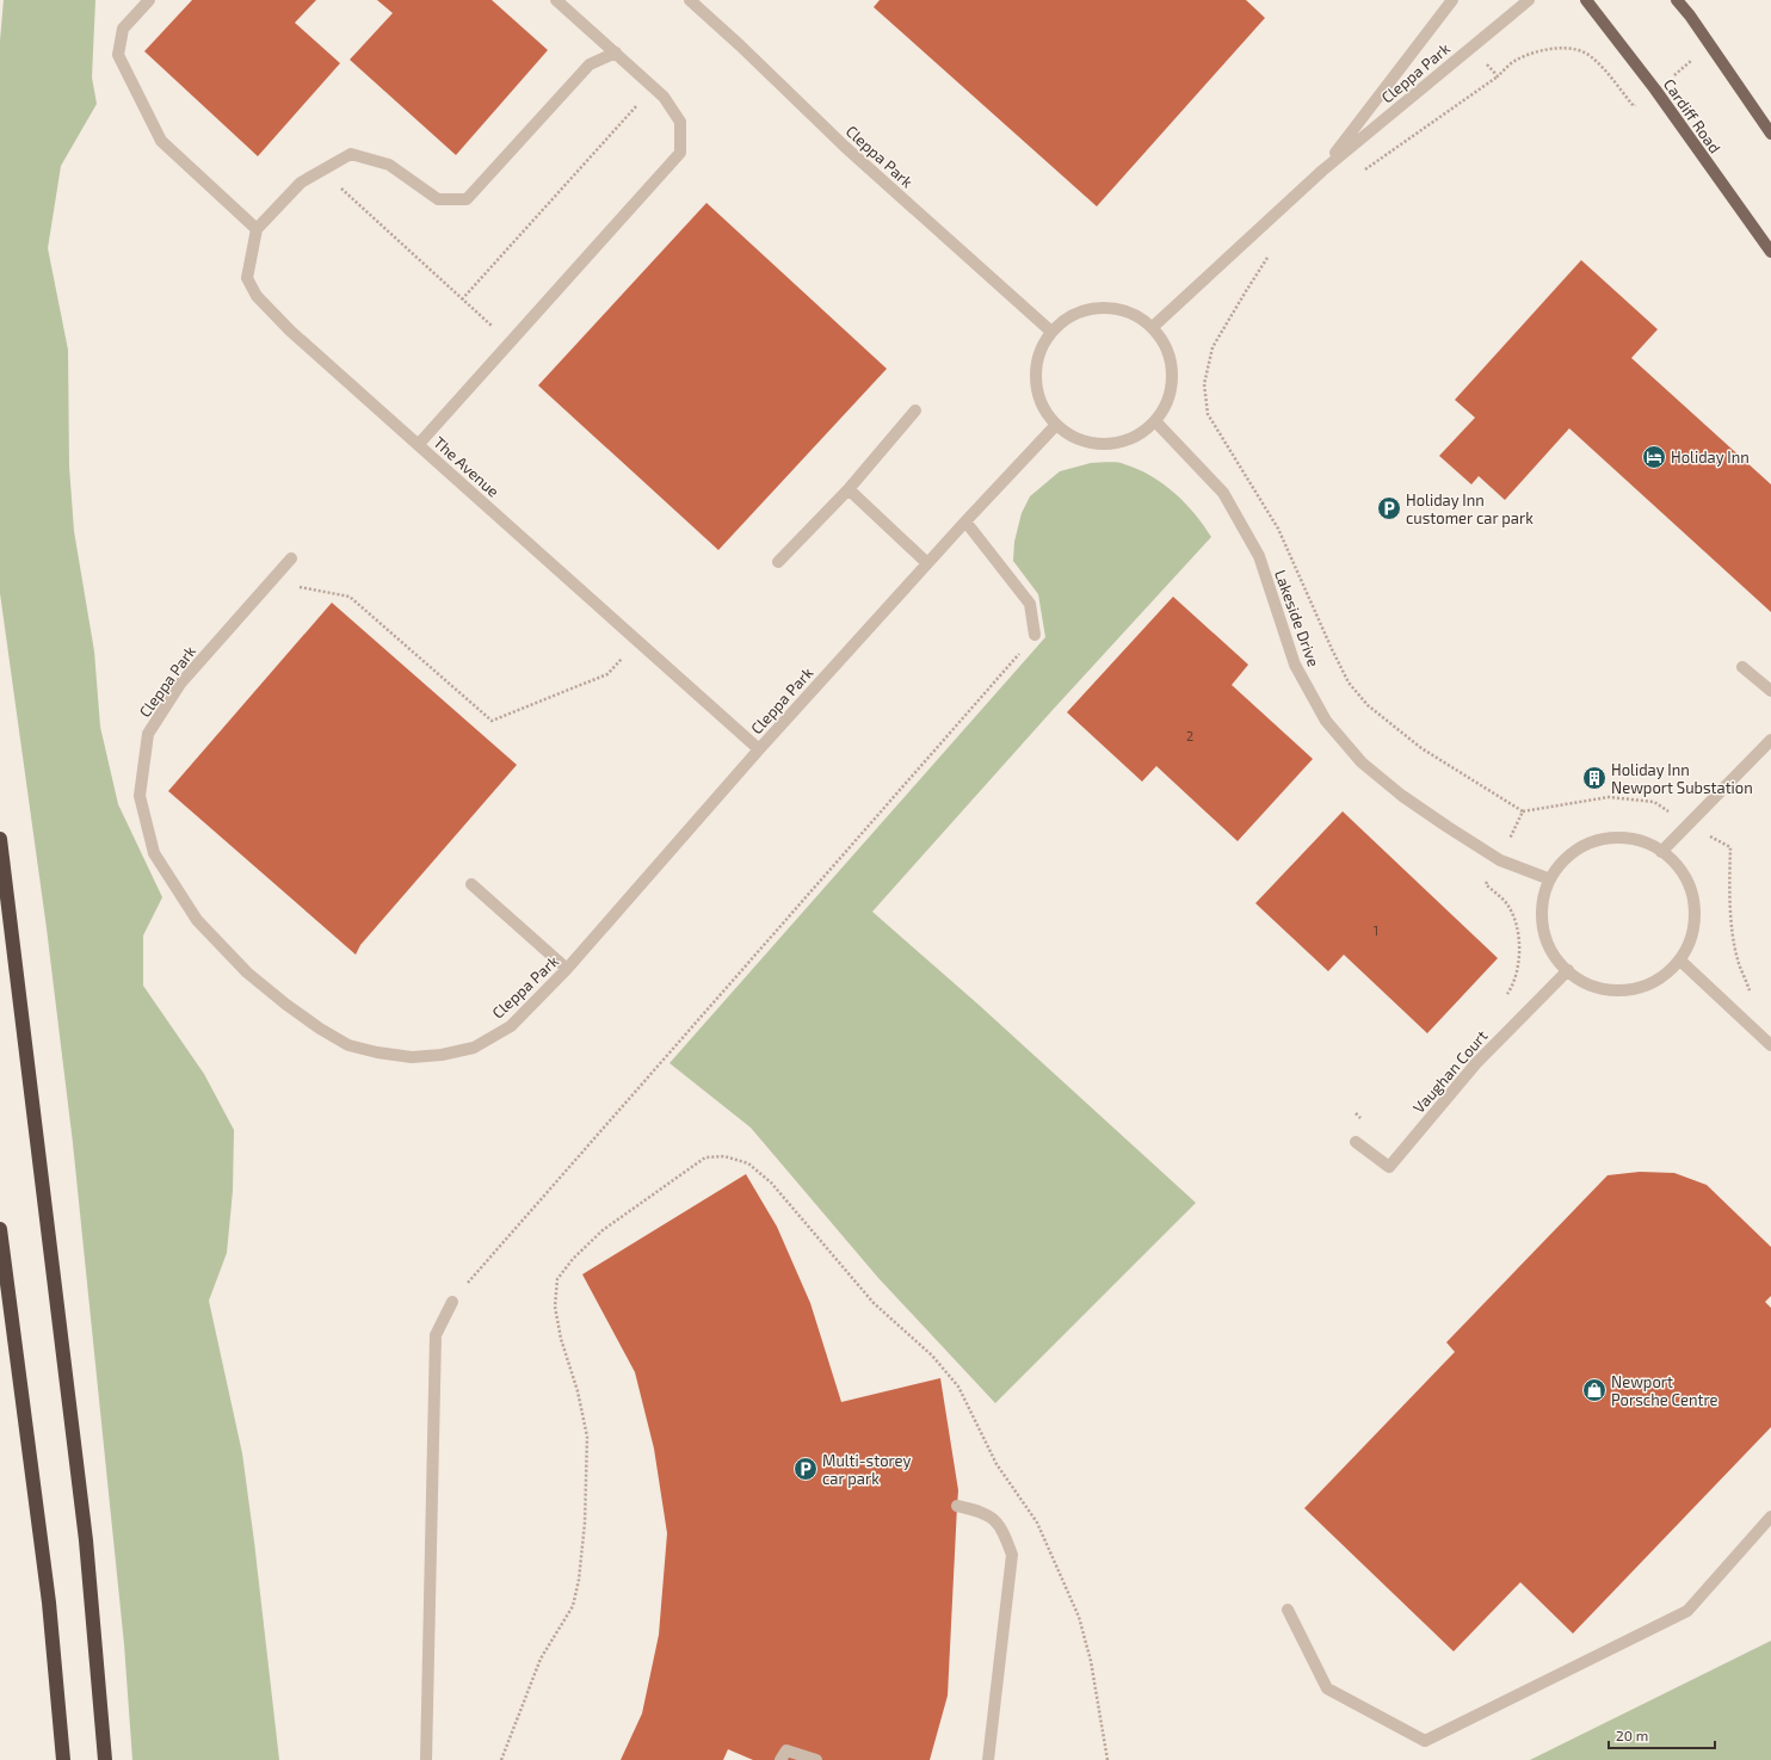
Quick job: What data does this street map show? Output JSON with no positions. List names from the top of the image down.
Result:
{
  "streets": {
    "main road": ["Cardiff Road"],
    "street": [
      "Cleppa Park",
      "The Avenue",
      "Lakeside Drive",
      "Vaughan Court"
    ]
  },
  "crossings": [
    ["Cleppa Park", "The Avenue"],
    ["Cleppa Park", "Lakeside Drive"],
    ["Lakeside Drive", "Vaughan Court"]
  ],
  "places": {
    "hotel": ["Holiday Inn"],
    "parking": ["Holiday Inn customer car park", "Multi-storey car park"],
    "building": ["Holiday Inn Newport Substation"],
    "shop": ["Newport Porsche Centre"]
  },
  "house_numbers": ["2", "1"],
  "scale_bar": "20 m"
}
